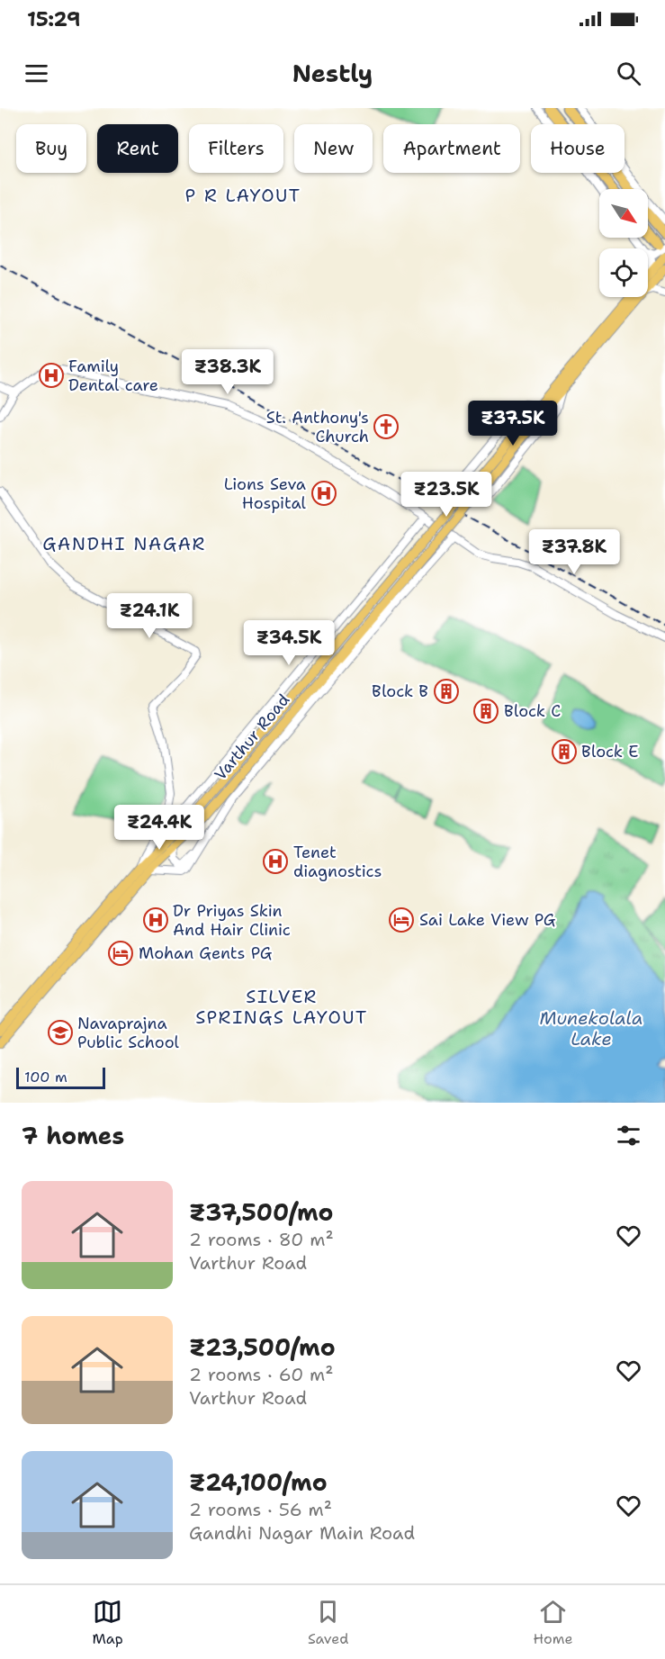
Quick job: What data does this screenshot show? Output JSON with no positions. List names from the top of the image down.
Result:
{
  "streets": {
    "main road": ["Varthur Road"]
  },
  "districts": ["P R LAYOUT", "GANDHI NAGAR", "SILVER SPRINGS LAYOUT"],
  "water": ["Munekolala Lake"],
  "places": {
    "hospital": [
      "Family Dental care",
      "Lions Seva Hospital",
      "Tenet diagnostics",
      "Dr Priyas Skin And Hair Clinic"
    ],
    "church": ["St. Anthony's Church"],
    "building": ["Block B", "Block C", "Block E"],
    "hotel": ["Sai Lake View PG", "Mohan Gents PG"],
    "school or university": ["Navaprajna Public School"]
  },
  "scale_bar": "100 m",
  "north": "bottom right",
  "page": {
    "status": "15:29",
    "header": "Nestly",
    "chip": [
      "Buy",
      "Rent",
      "Filters",
      "New",
      "Apartment",
      "House"
    ],
    "price": [
      "₹38.3K",
      "₹37.5K",
      "₹23.5K",
      "₹37.8K",
      "₹24.1K",
      "₹34.5K",
      "₹24.4K"
    ],
    "scale": "100 m",
    "heading": "7 homes",
    "list": [
      {
        "name": "₹37,500/mo",
        "note": "2 rooms · 80 m² · Varthur Road"
      },
      {
        "name": "₹23,500/mo",
        "note": "2 rooms · 60 m² · Varthur Road"
      },
      {
        "name": "₹24,100/mo",
        "note": "2 rooms · 56 m² · Gandhi Nagar Main Road"
      }
    ],
    "tabs": ["Map", "Saved", "Home"]
  }
}
